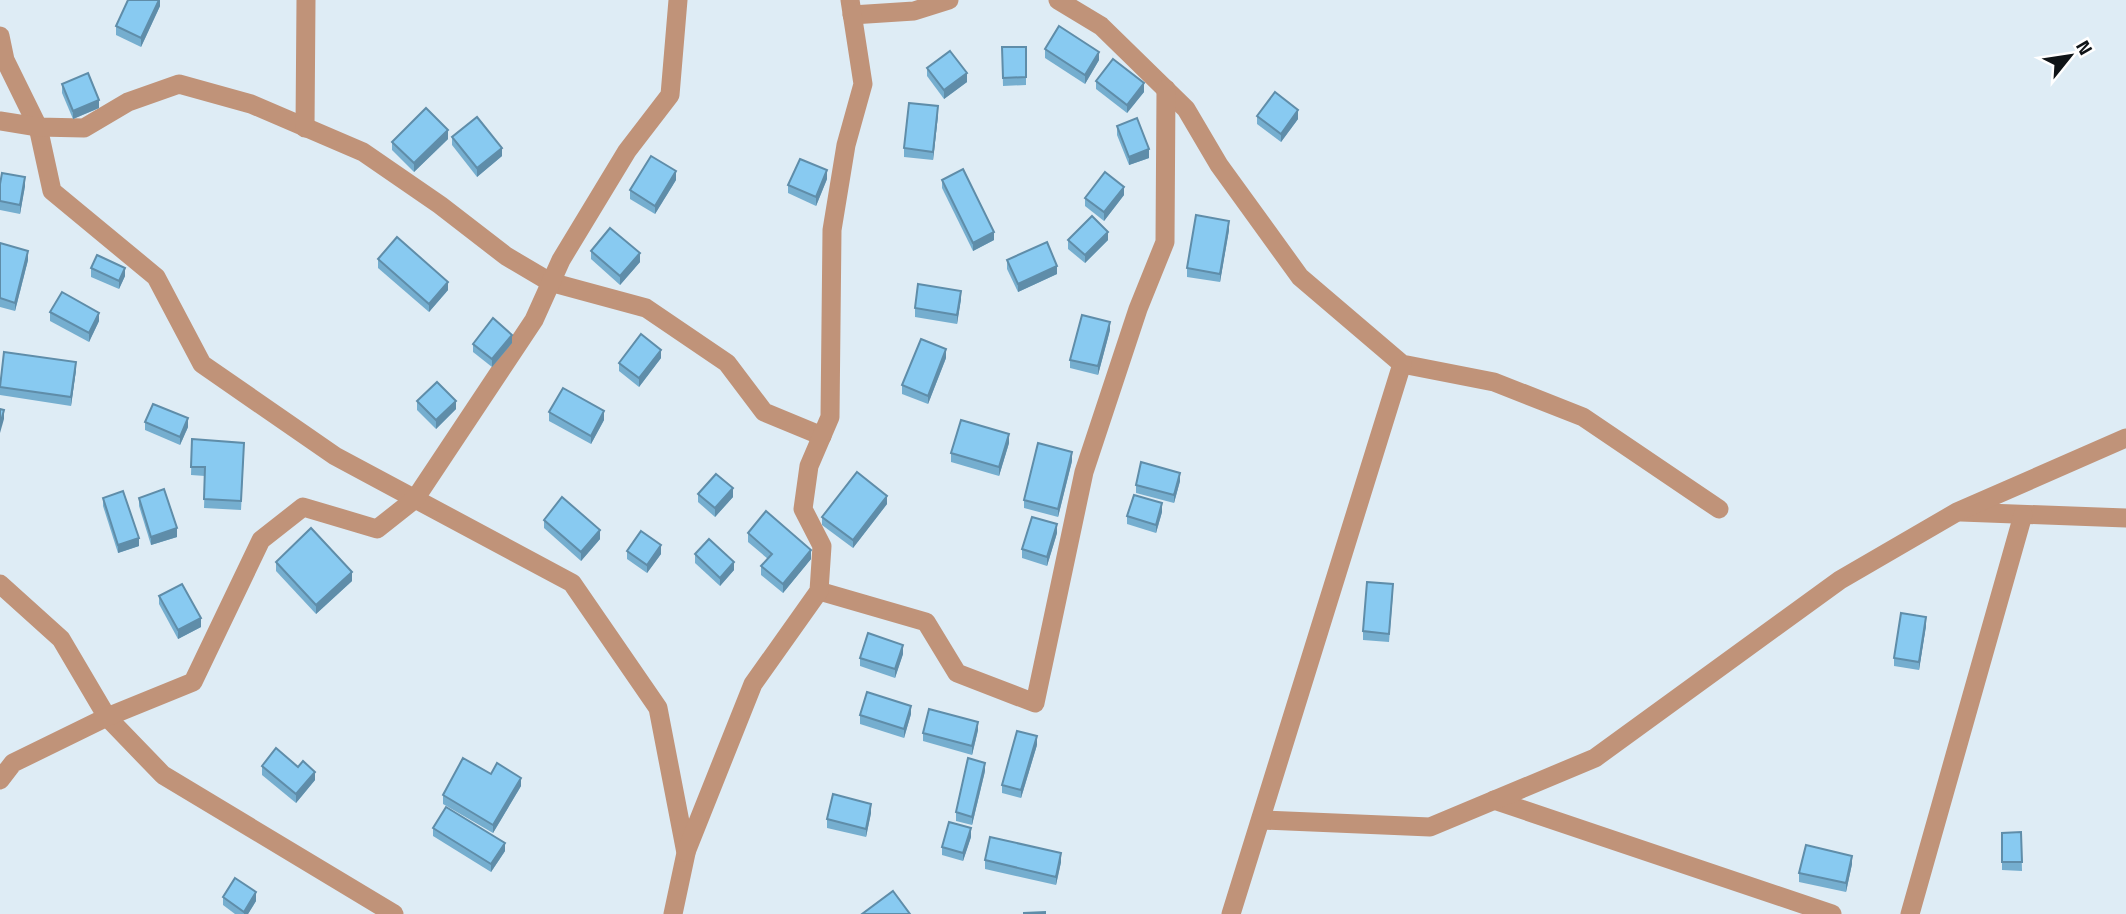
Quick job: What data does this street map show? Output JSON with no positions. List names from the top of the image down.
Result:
{
  "north": "top right"
}
